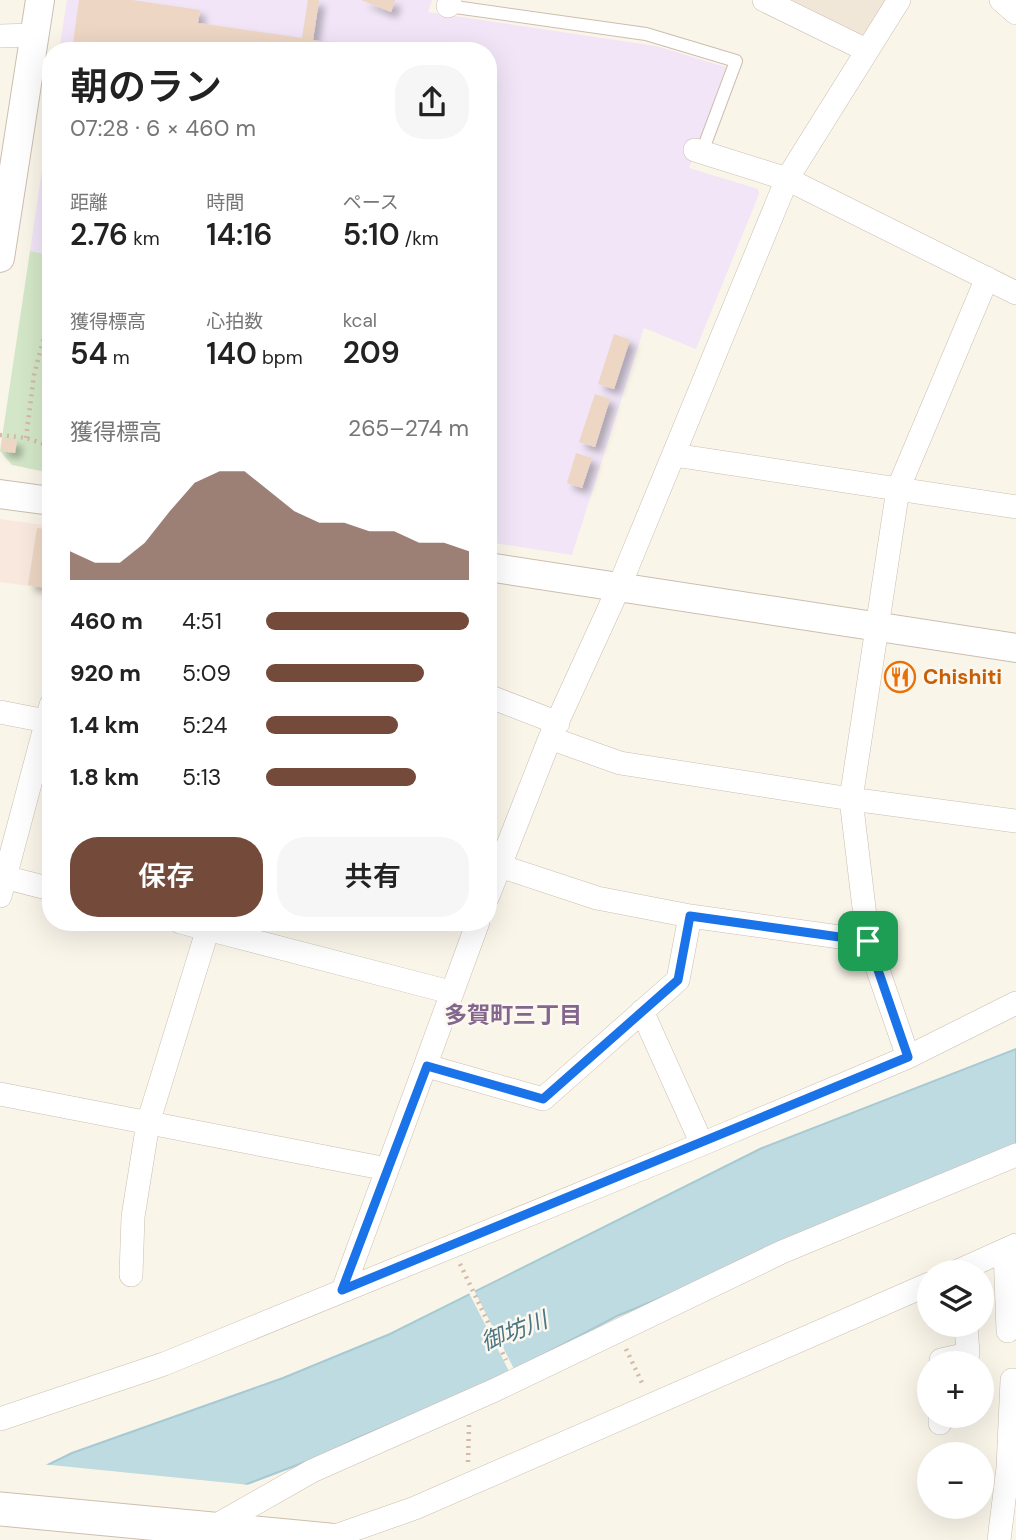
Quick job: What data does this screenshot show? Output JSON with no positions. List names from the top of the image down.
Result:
{
  "districts": ["多賀町三丁目"],
  "water": ["御坊川"],
  "places": {
    "restaurant": ["Chishiti"]
  },
  "page": {
    "heading": ["朝のラン", "07:28 · 6 × 460 m"],
    "stats": [
      ["距離", "2.76 km"],
      ["時間", "14:16"],
      ["ペース", "5:10 /km"],
      ["獲得標高", "54 m"],
      ["心拍数", "140 bpm"],
      ["kcal", "209"]
    ],
    "chart": ["獲得標高", "265–274 m"],
    "list": [
      {
        "name": "460 m",
        "note": "4:51"
      },
      {
        "name": "920 m",
        "note": "5:09"
      },
      {
        "name": "1.4 km",
        "note": "5:24"
      },
      {
        "name": "1.8 km",
        "note": "5:13"
      }
    ],
    "buttons": ["保存", "共有"],
    "map_buttons": ["+", "−"]
  }
}
